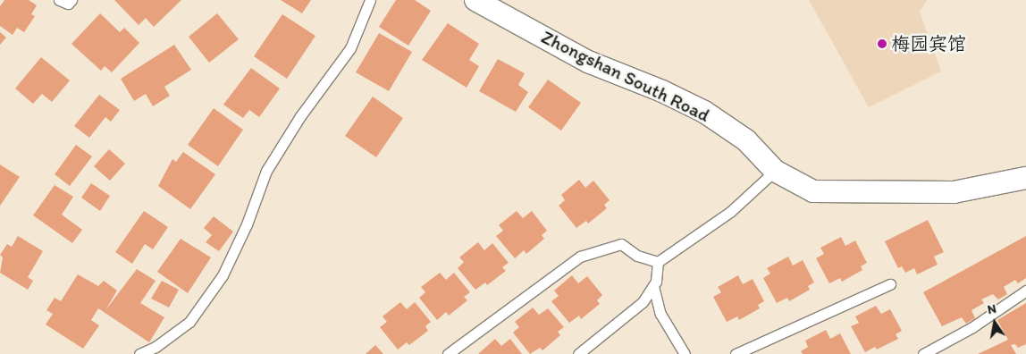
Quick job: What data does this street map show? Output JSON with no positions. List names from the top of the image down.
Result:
{
  "streets": {
    "street": ["Zhongshan South Road"]
  },
  "places": ["梅园宾馆"],
  "north": "top"
}
